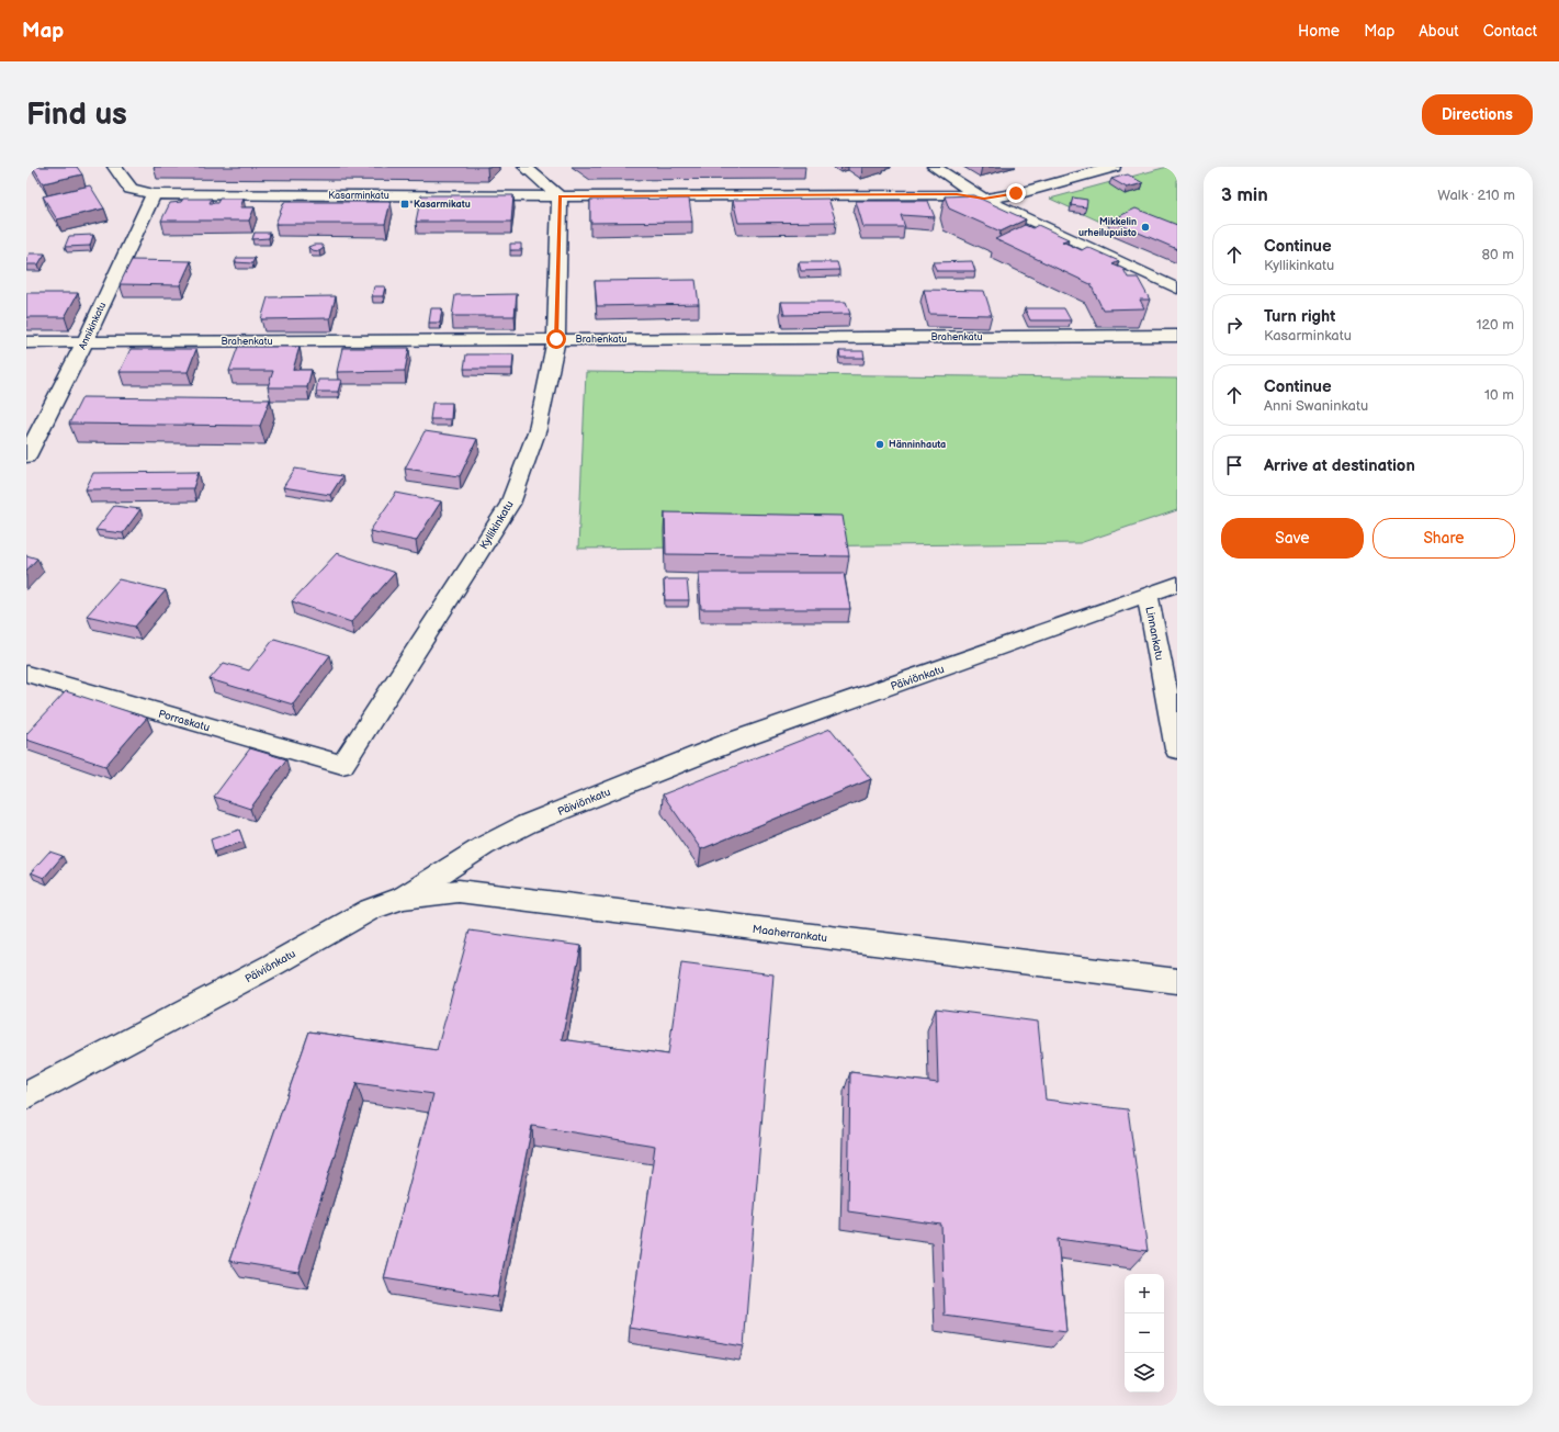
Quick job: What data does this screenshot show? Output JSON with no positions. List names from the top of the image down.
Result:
{
  "streets": {
    "street": [
      "Kasarminkatu",
      "Annikinkatu",
      "Brahenkatu",
      "Kyllikinkatu",
      "Linnankatu",
      "Päiviönkatu",
      "Porraskatu",
      "Maaherrankatu"
    ]
  },
  "crossings": [
    ["Kasarminkatu", "Annikinkatu"],
    ["Kasarminkatu", "Kyllikinkatu"],
    ["Annikinkatu", "Brahenkatu"],
    ["Brahenkatu", "Kyllikinkatu"],
    ["Kyllikinkatu", "Porraskatu"],
    ["Linnankatu", "Päiviönkatu"],
    ["Päiviönkatu", "Maaherrankatu"]
  ],
  "places": {
    "transit": ["Kasarmikatu"],
    "other": ["Mikkelin urheilupuisto", "Hänninhauta"]
  },
  "page": {
    "header": "Map",
    "nav": [
      "Home",
      "Map",
      "About",
      "Contact"
    ],
    "buttons": [
      "Directions",
      ["Save", "Share"]
    ],
    "title": "Find us",
    "heading": ["3 min", "Walk · 210 m"],
    "list": [
      ["Continue", "Kyllikinkatu", "80 m"],
      ["Turn right", "Kasarminkatu", "120 m"],
      ["Continue", "Anni Swaninkatu", "10 m"],
      "Arrive at destination"
    ],
    "map_buttons": ["+", "−"]
  }
}
